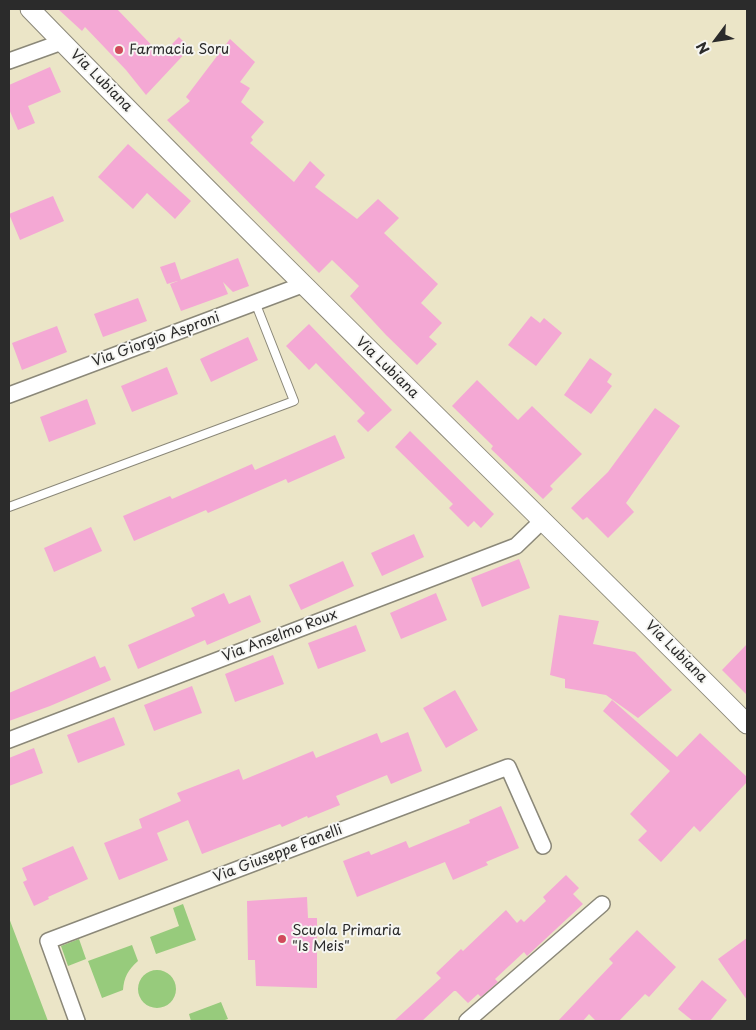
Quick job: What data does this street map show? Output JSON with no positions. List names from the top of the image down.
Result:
{
  "streets": {
    "street": [
      "Via Lubiana",
      "Via Giorgio Asproni",
      "Via Anselmo Roux",
      "Via Giuseppe Fanelli"
    ]
  },
  "crossings": [
    ["Via Lubiana", "Via Giorgio Asproni"],
    ["Via Lubiana", "Via Anselmo Roux"]
  ],
  "places": ["Farmacia Soru", "Scuola Primaria \"Is Meis\""],
  "north": "bottom left"
}
